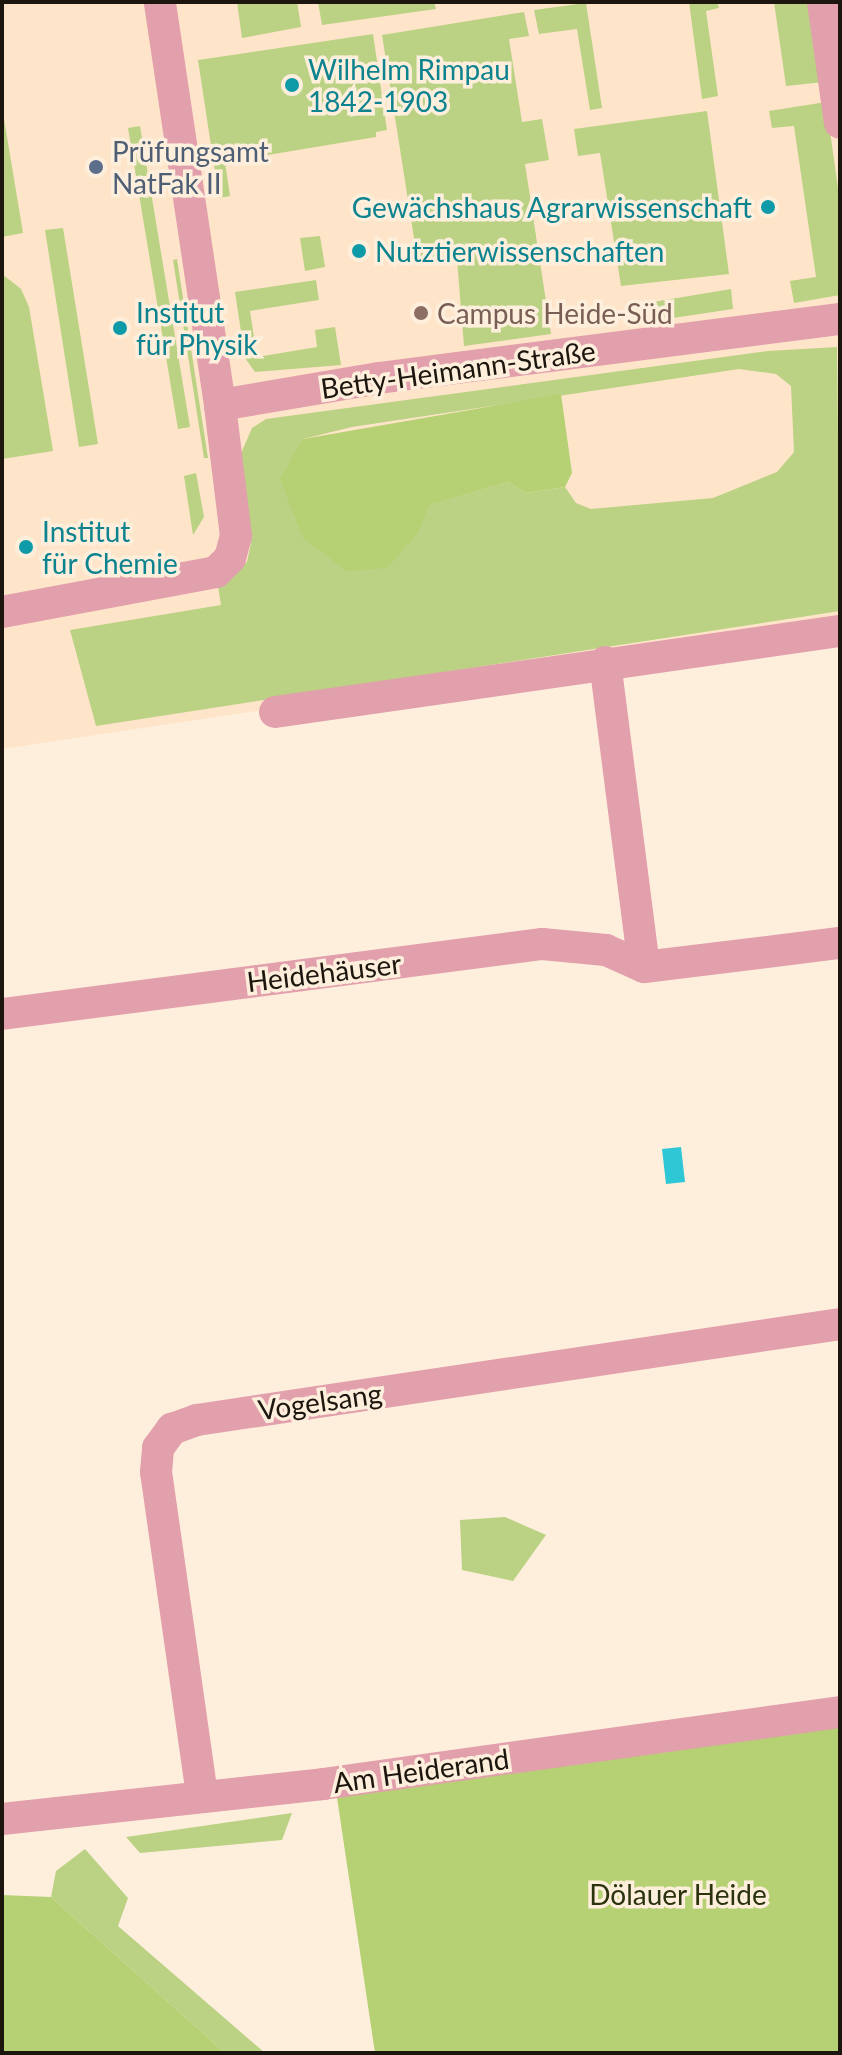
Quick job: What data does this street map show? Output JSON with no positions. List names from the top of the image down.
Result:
{
  "streets": {
    "street": [
      "Betty-Heimann-Straße",
      "Heidehäuser",
      "Vogelsang",
      "Am Heiderand"
    ]
  },
  "crossings": [
    ["Vogelsang", "Am Heiderand"]
  ],
  "parks": ["Dölauer Heide"],
  "places": [
    "Wilhelm Rimpau 1842-1903",
    "Prüfungsamt NatFak II",
    "Gewächshaus Agrarwissenschaft",
    "Nutztierwissenschaften",
    "Campus Heide-Süd",
    "Institut für Physik",
    "Institut für Chemie"
  ]
}
